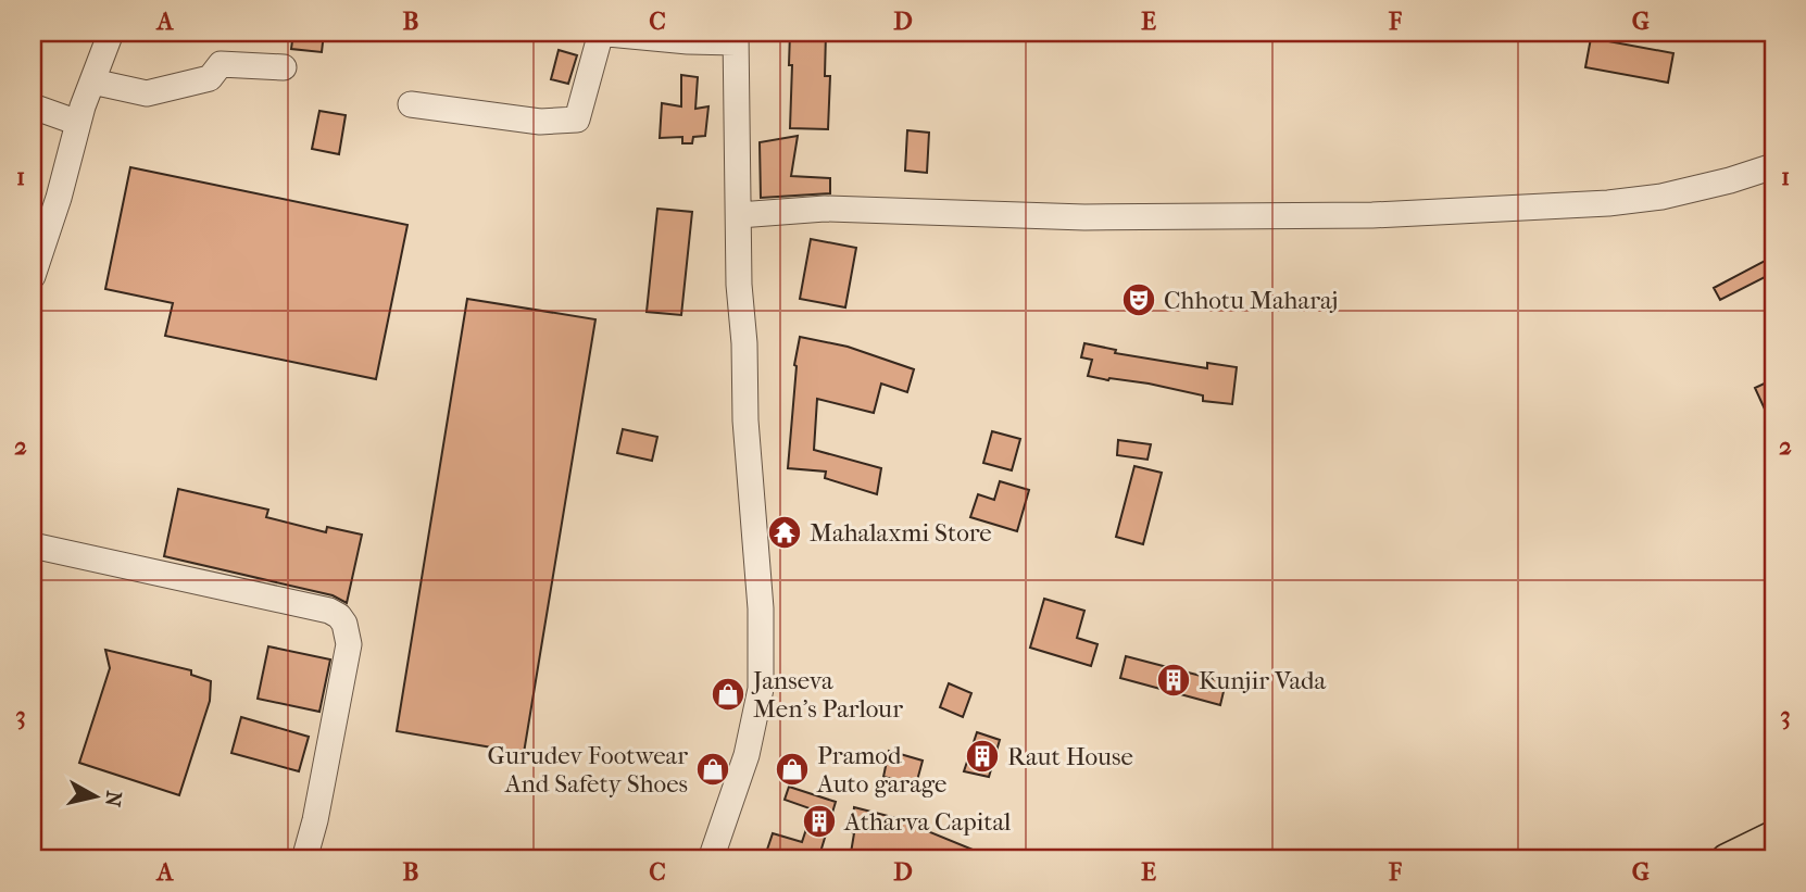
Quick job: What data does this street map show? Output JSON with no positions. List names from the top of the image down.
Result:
{
  "places": {
    "theatre": ["Chhotu Maharaj"],
    "temple": ["Mahalaxmi Store"],
    "building": ["Kunjir Vada", "Raut House", "Atharva Capital"],
    "shop": ["Janseva Men's Parlour", "Gurudev Footwear And Safety Shoes", "Pramod Auto garage"]
  },
  "north": "right",
  "grid": {
    "columns": [
      "A",
      "B",
      "C",
      "D",
      "E",
      "F",
      "G"
    ],
    "rows": ["1", "2", "3"]
  }
}
